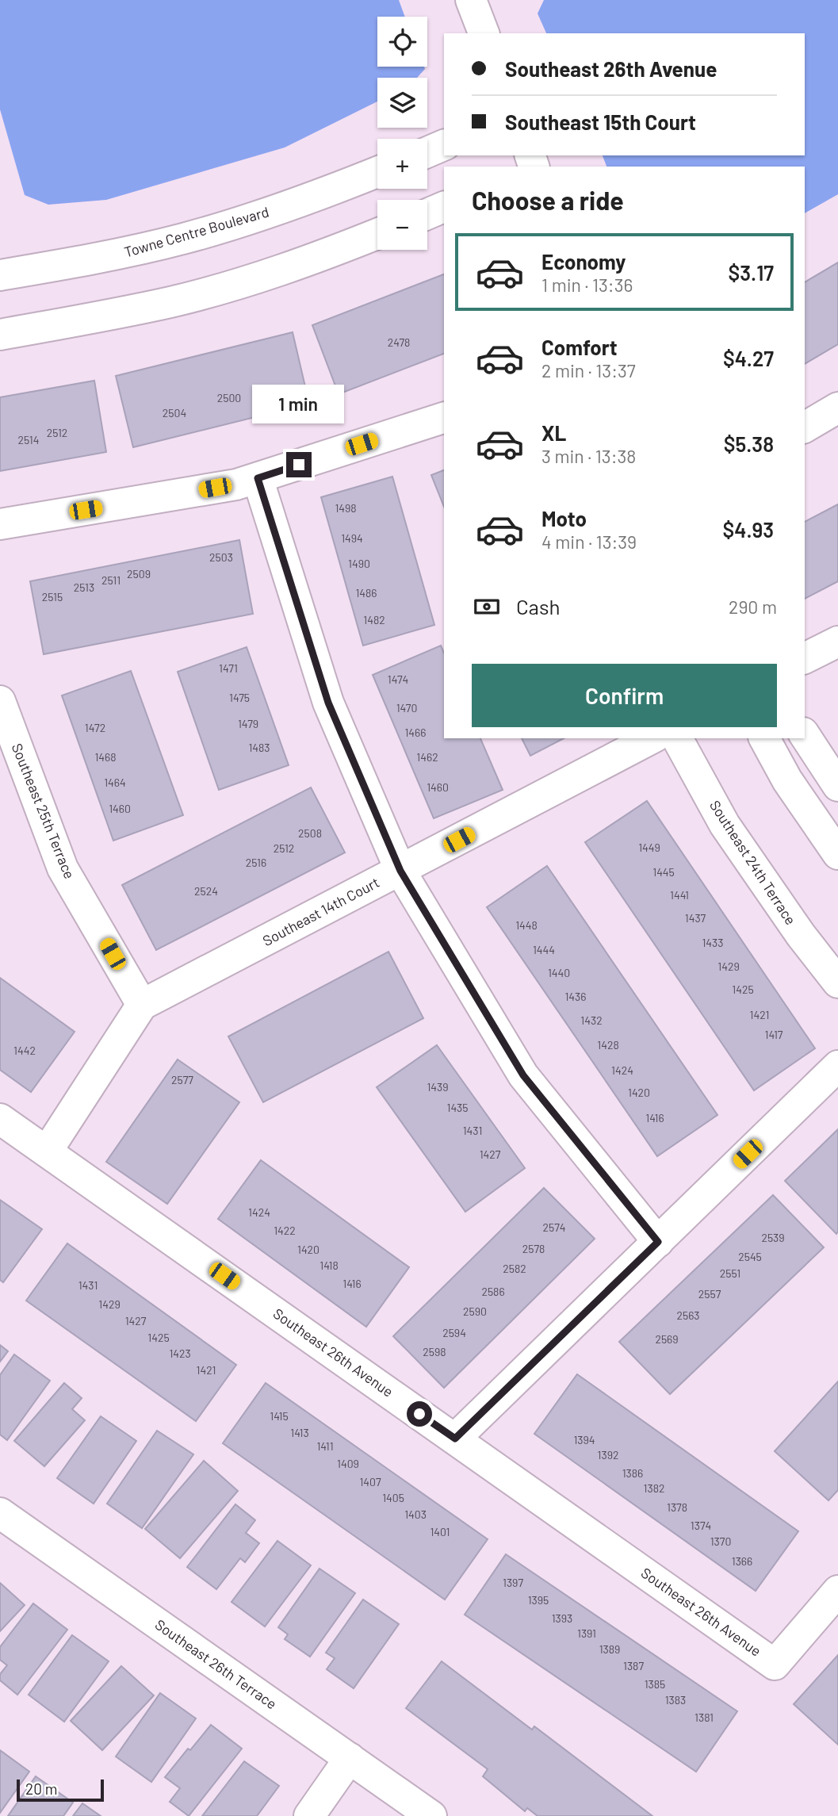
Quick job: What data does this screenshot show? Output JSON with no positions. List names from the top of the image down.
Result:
{
  "streets": {
    "street": [
      "Towne Centre Boulevard",
      "Southeast 25th Terrace",
      "Southeast 24th Terrace",
      "Southeast 14th Court",
      "Southeast 26th Avenue",
      "Southeast 26th Terrace"
    ]
  },
  "crossings": [
    ["Southeast 25th Terrace", "Southeast 14th Court"],
    ["Southeast 14th Court", "Southeast 26th Avenue"]
  ],
  "house_numbers": [
    "2478",
    "2500",
    "2504",
    "2512",
    "2514",
    "1498",
    "1494",
    "2503",
    "1490",
    "2509",
    "2511",
    "2513",
    "1486",
    "2515",
    "1482",
    "1471",
    "1474",
    "1475",
    "1470",
    "1479",
    "1472",
    "1466",
    "1483",
    "1468",
    "1462",
    "1464",
    "1460",
    "1460",
    "2508",
    "1449",
    "2512",
    "2516",
    "1445",
    "2524",
    "1441",
    "1437",
    "1448",
    "1433",
    "1444",
    "1429",
    "1440",
    "1425",
    "1436",
    "1421",
    "1432",
    "1417",
    "1428",
    "1442",
    "1424",
    "2577",
    "1439",
    "1420",
    "1435",
    "1416",
    "1431",
    "1427",
    "1424",
    "2574",
    "1422",
    "2539",
    "2578",
    "1420",
    "2545",
    "1418",
    "2582",
    "2551",
    "1416",
    "1431",
    "2586",
    "2557",
    "1429",
    "2590",
    "2563",
    "1427",
    "2594",
    "1425",
    "2569",
    "2598",
    "1423",
    "1421",
    "1415",
    "1413",
    "1394",
    "1411",
    "1392",
    "1409",
    "1386",
    "1407",
    "1382",
    "1405",
    "1378",
    "1403",
    "1374",
    "1401",
    "1370",
    "1366",
    "1397",
    "1395",
    "1393",
    "1391",
    "1389",
    "1387",
    "1385",
    "1383",
    "1381"
  ],
  "scale_bar": "20 m",
  "page": {
    "map_buttons": ["+", "−"],
    "banner": ["Southeast 26th Avenue", "Southeast 15th Court"],
    "heading": "Choose a ride",
    "list": [
      {
        "name": "Economy",
        "note": "1 min · 13:36",
        "value": "$3.17"
      },
      {
        "name": "Comfort",
        "note": "2 min · 13:37",
        "value": "$4.27"
      },
      {
        "name": "XL",
        "note": "3 min · 13:38",
        "value": "$5.38"
      },
      {
        "name": "Moto",
        "note": "4 min · 13:39",
        "value": "$4.93"
      }
    ],
    "bubble": "1 min",
    "pay": ["Cash", "290 m"],
    "buttons": "Confirm",
    "scale": "20 m"
  }
}
